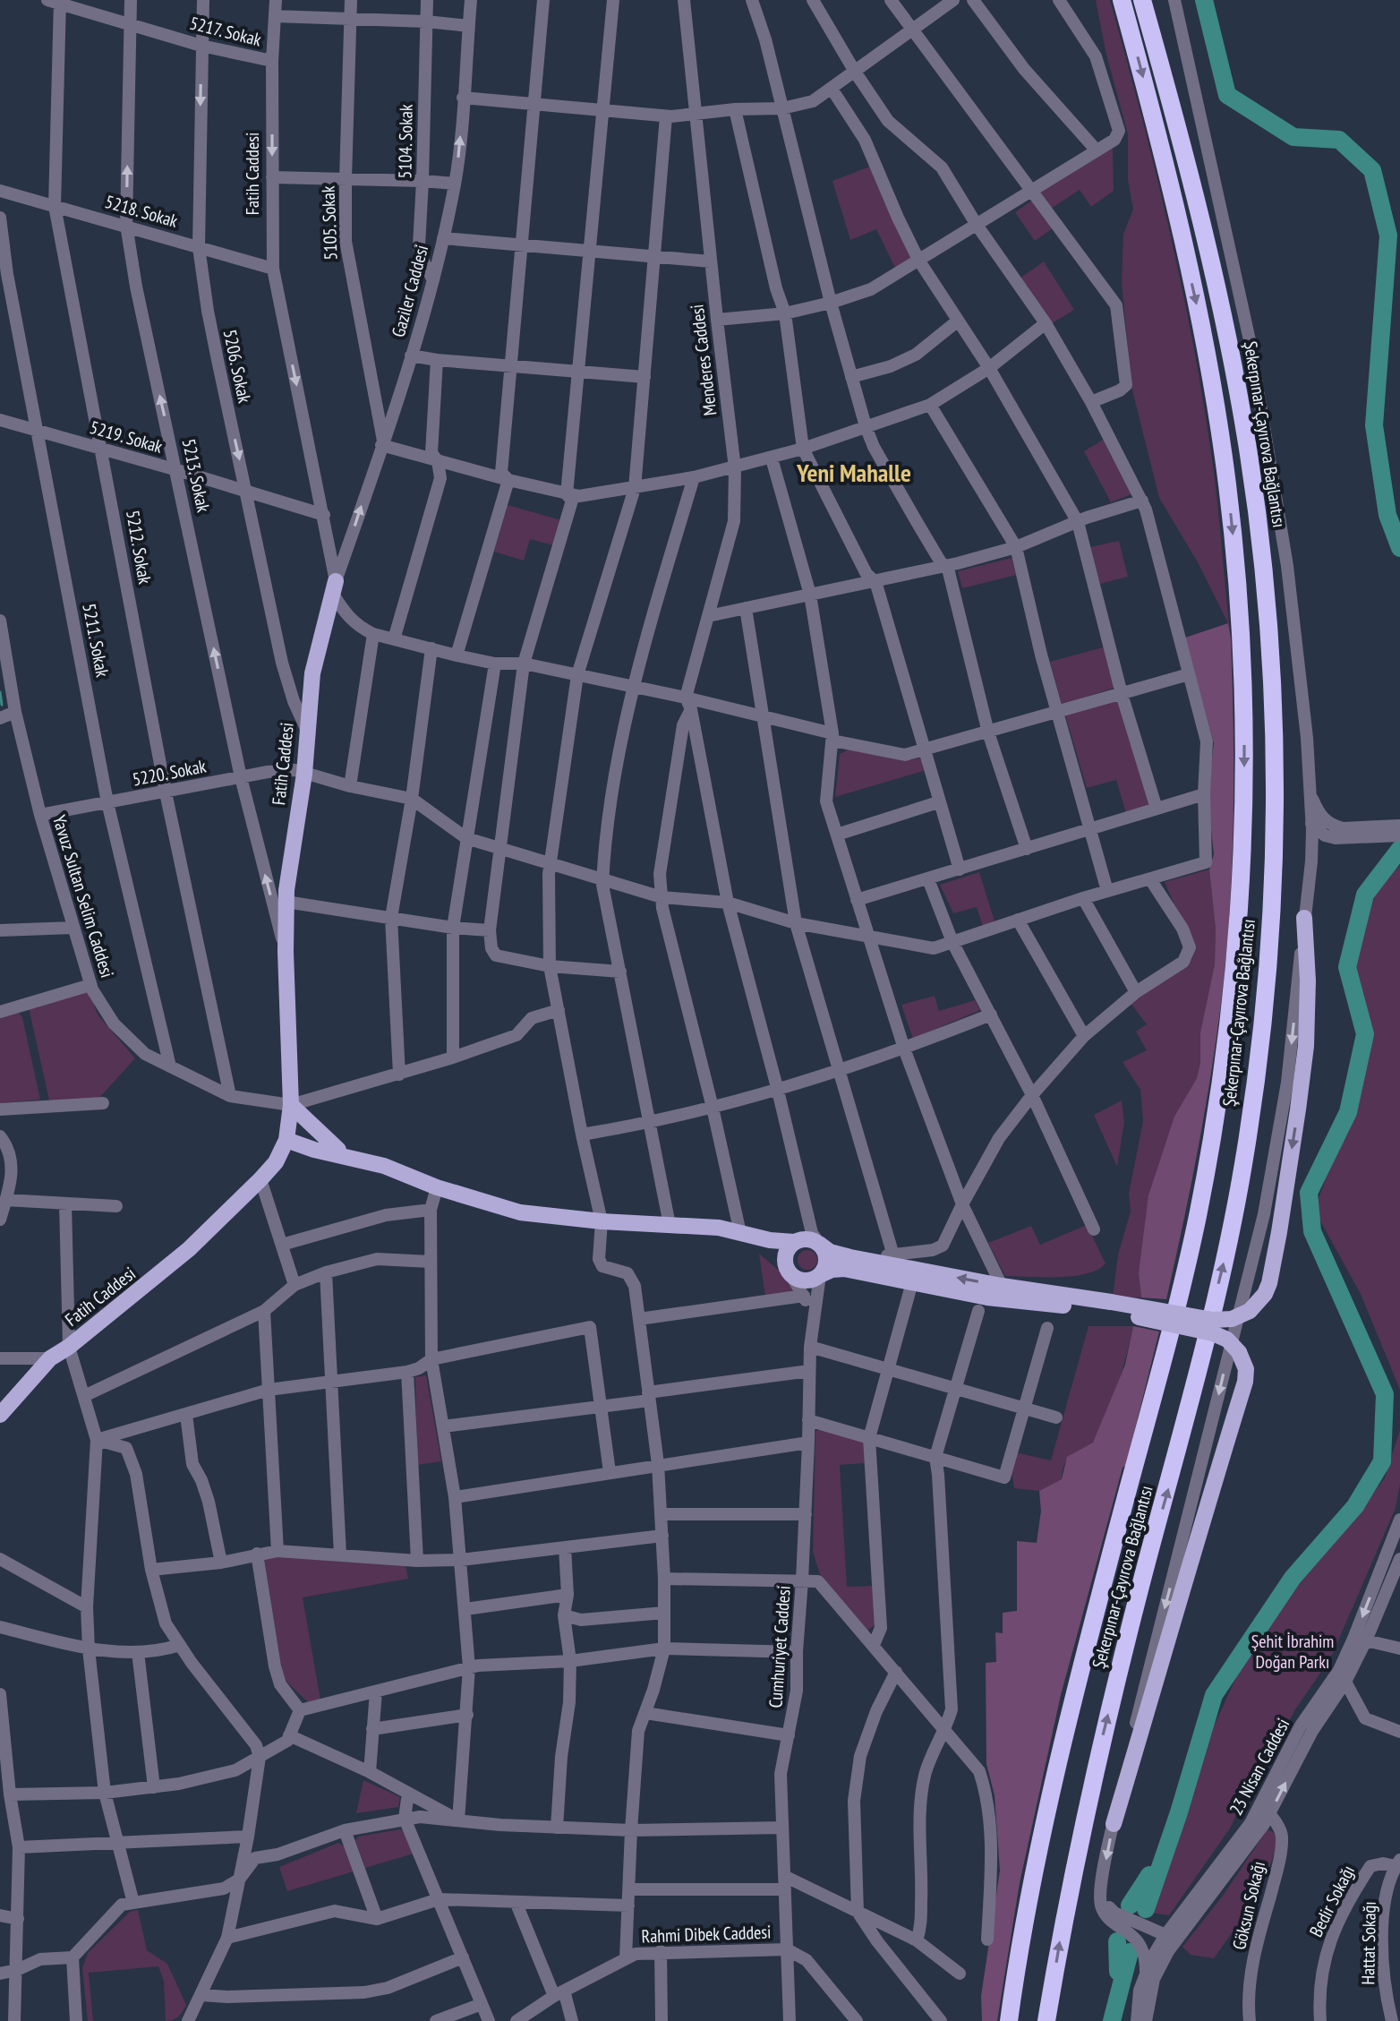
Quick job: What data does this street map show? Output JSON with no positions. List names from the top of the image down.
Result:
{
  "streets": {
    "highway": ["Şekerpınar-Çayırova Bağlantısı"],
    "main road": ["Fatih Caddesi"],
    "street": [
      "5217. Sokak",
      "5104. Sokak",
      "5218. Sokak",
      "5105. Sokak",
      "Gaziler Caddesi",
      "Menderes Caddesi",
      "5206. Sokak",
      "5219. Sokak",
      "5213. Sokak",
      "5212. Sokak",
      "5211. Sokak",
      "5220. Sokak",
      "Yavuz Sultan Selim Caddesi",
      "Cumhuriyet Caddesi",
      "23 Nisan Caddesi",
      "Bedir Sokağı",
      "Göksun Sokağı",
      "Rahmi Dibek Caddesi",
      "Hattat Sokağı"
    ]
  },
  "crossings": [
    ["5217. Sokak", "Fatih Caddesi"],
    ["5217. Sokak", "5206. Sokak"],
    ["5217. Sokak", "5213. Sokak"],
    ["5217. Sokak", "5212. Sokak"],
    ["5104. Sokak", "Gaziler Caddesi"],
    ["Fatih Caddesi", "5218. Sokak"],
    ["Fatih Caddesi", "Gaziler Caddesi"],
    ["Fatih Caddesi", "5206. Sokak"],
    ["Fatih Caddesi", "5219. Sokak"],
    ["Fatih Caddesi", "5213. Sokak"],
    ["Fatih Caddesi", "5220. Sokak"],
    ["Fatih Caddesi", "Yavuz Sultan Selim Caddesi"],
    ["5218. Sokak", "5206. Sokak"],
    ["5218. Sokak", "5213. Sokak"],
    ["5218. Sokak", "5212. Sokak"],
    ["5105. Sokak", "Gaziler Caddesi"],
    ["5206. Sokak", "5219. Sokak"],
    ["5219. Sokak", "5213. Sokak"],
    ["5219. Sokak", "5212. Sokak"],
    ["5219. Sokak", "5211. Sokak"],
    ["5213. Sokak", "5220. Sokak"],
    ["5212. Sokak", "5220. Sokak"],
    ["5212. Sokak", "Yavuz Sultan Selim Caddesi"],
    ["5211. Sokak", "5220. Sokak"],
    ["5211. Sokak", "Yavuz Sultan Selim Caddesi"],
    ["5220. Sokak", "Yavuz Sultan Selim Caddesi"],
    ["Cumhuriyet Caddesi", "Rahmi Dibek Caddesi"],
    ["23 Nisan Caddesi", "Göksun Sokağı"],
    ["Bedir Sokağı", "Hattat Sokağı"]
  ],
  "one_way": ["5206. Sokak", "5213. Sokak"],
  "districts": ["Yeni Mahalle"],
  "parks": ["Şehit İbrahim Doğan Parkı"]
}
